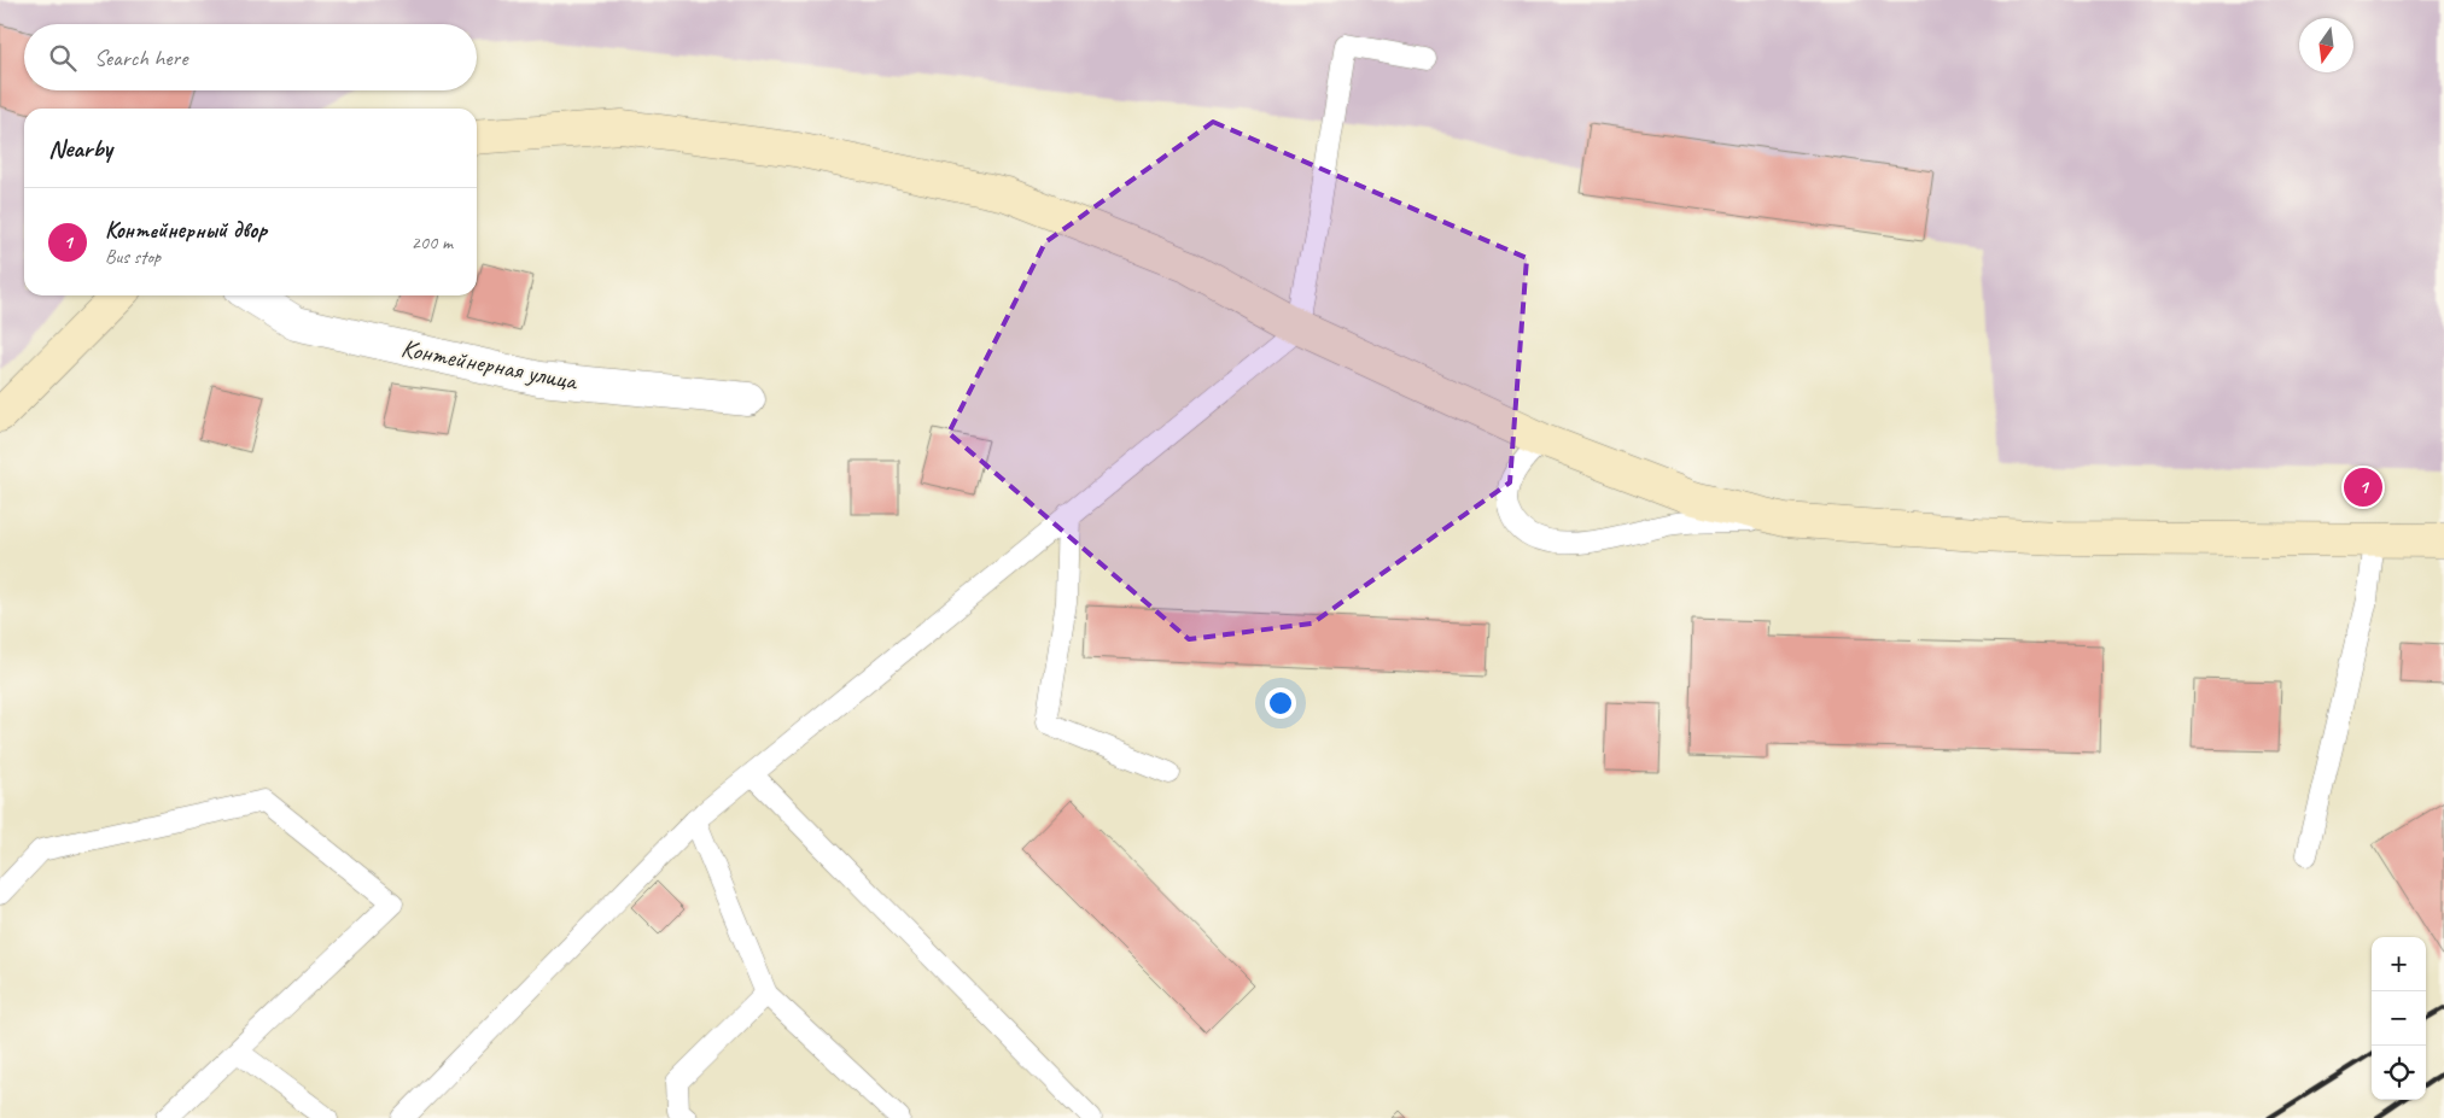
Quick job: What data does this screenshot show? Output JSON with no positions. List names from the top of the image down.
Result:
{
  "streets": {
    "street": ["Контейнерная улица"]
  },
  "north": "bottom",
  "page": {
    "search": "Search here",
    "heading": "Nearby",
    "list": [
      {
        "mark": "1",
        "name": "Контейнерный двор",
        "note": "Bus stop",
        "value": "200 m"
      }
    ],
    "pins": "1",
    "map_buttons": ["+", "−"]
  }
}
